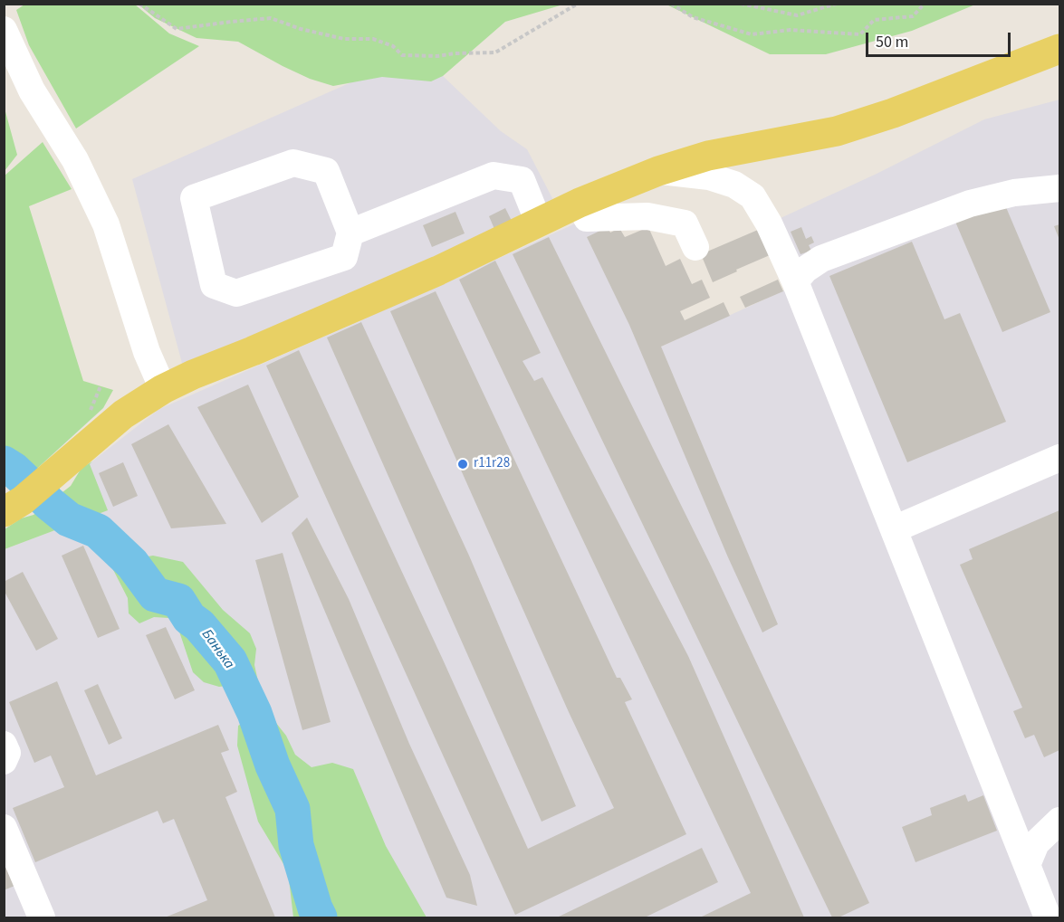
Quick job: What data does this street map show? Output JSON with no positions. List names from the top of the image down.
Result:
{
  "water": ["Банька"],
  "places": ["r11r28"],
  "scale_bar": "50 m"
}
